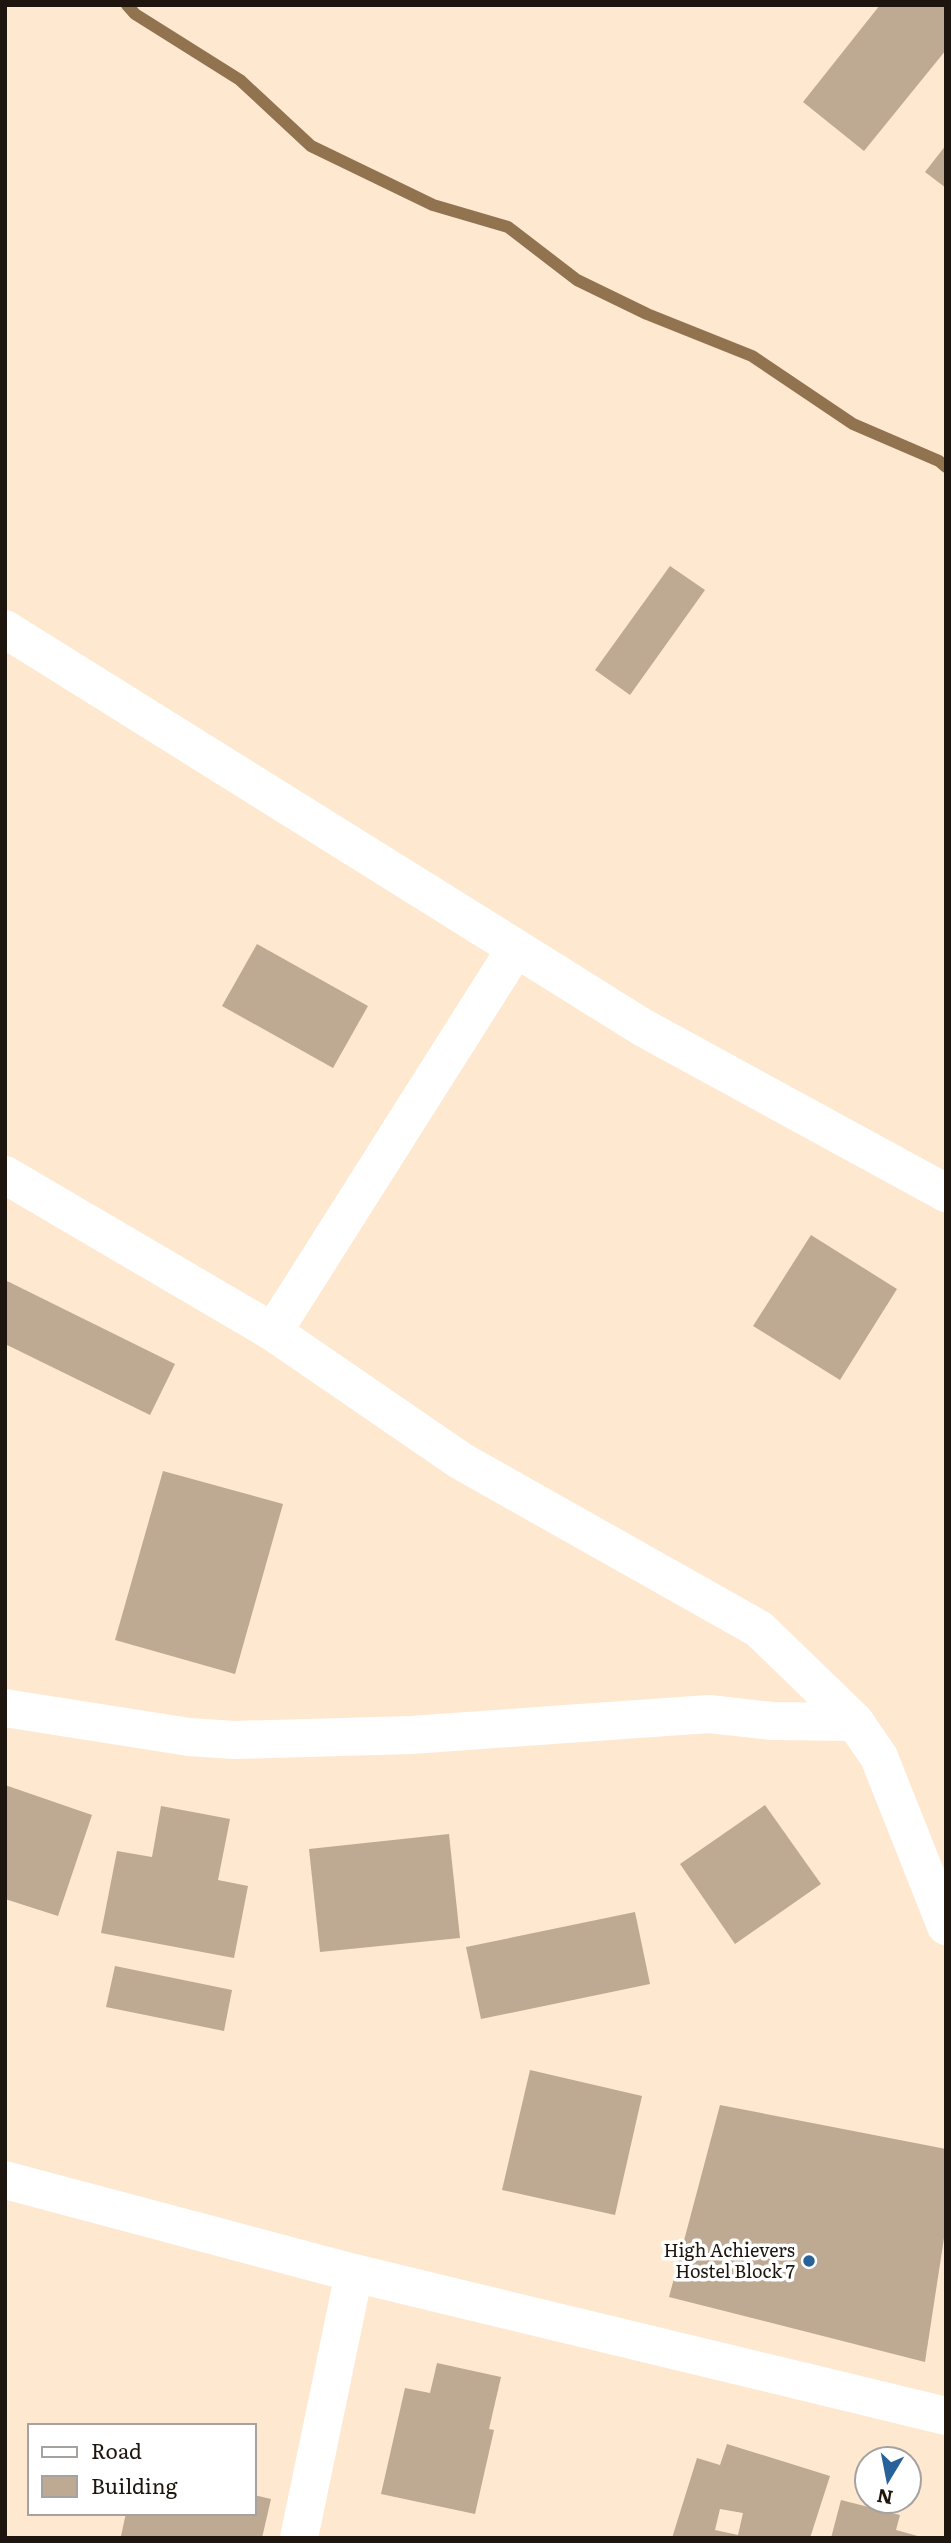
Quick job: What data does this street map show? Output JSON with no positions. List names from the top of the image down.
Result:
{
  "places": ["High Achievers Hostel Block 7"],
  "legend": ["Road", "Building"],
  "north": "bottom"
}
